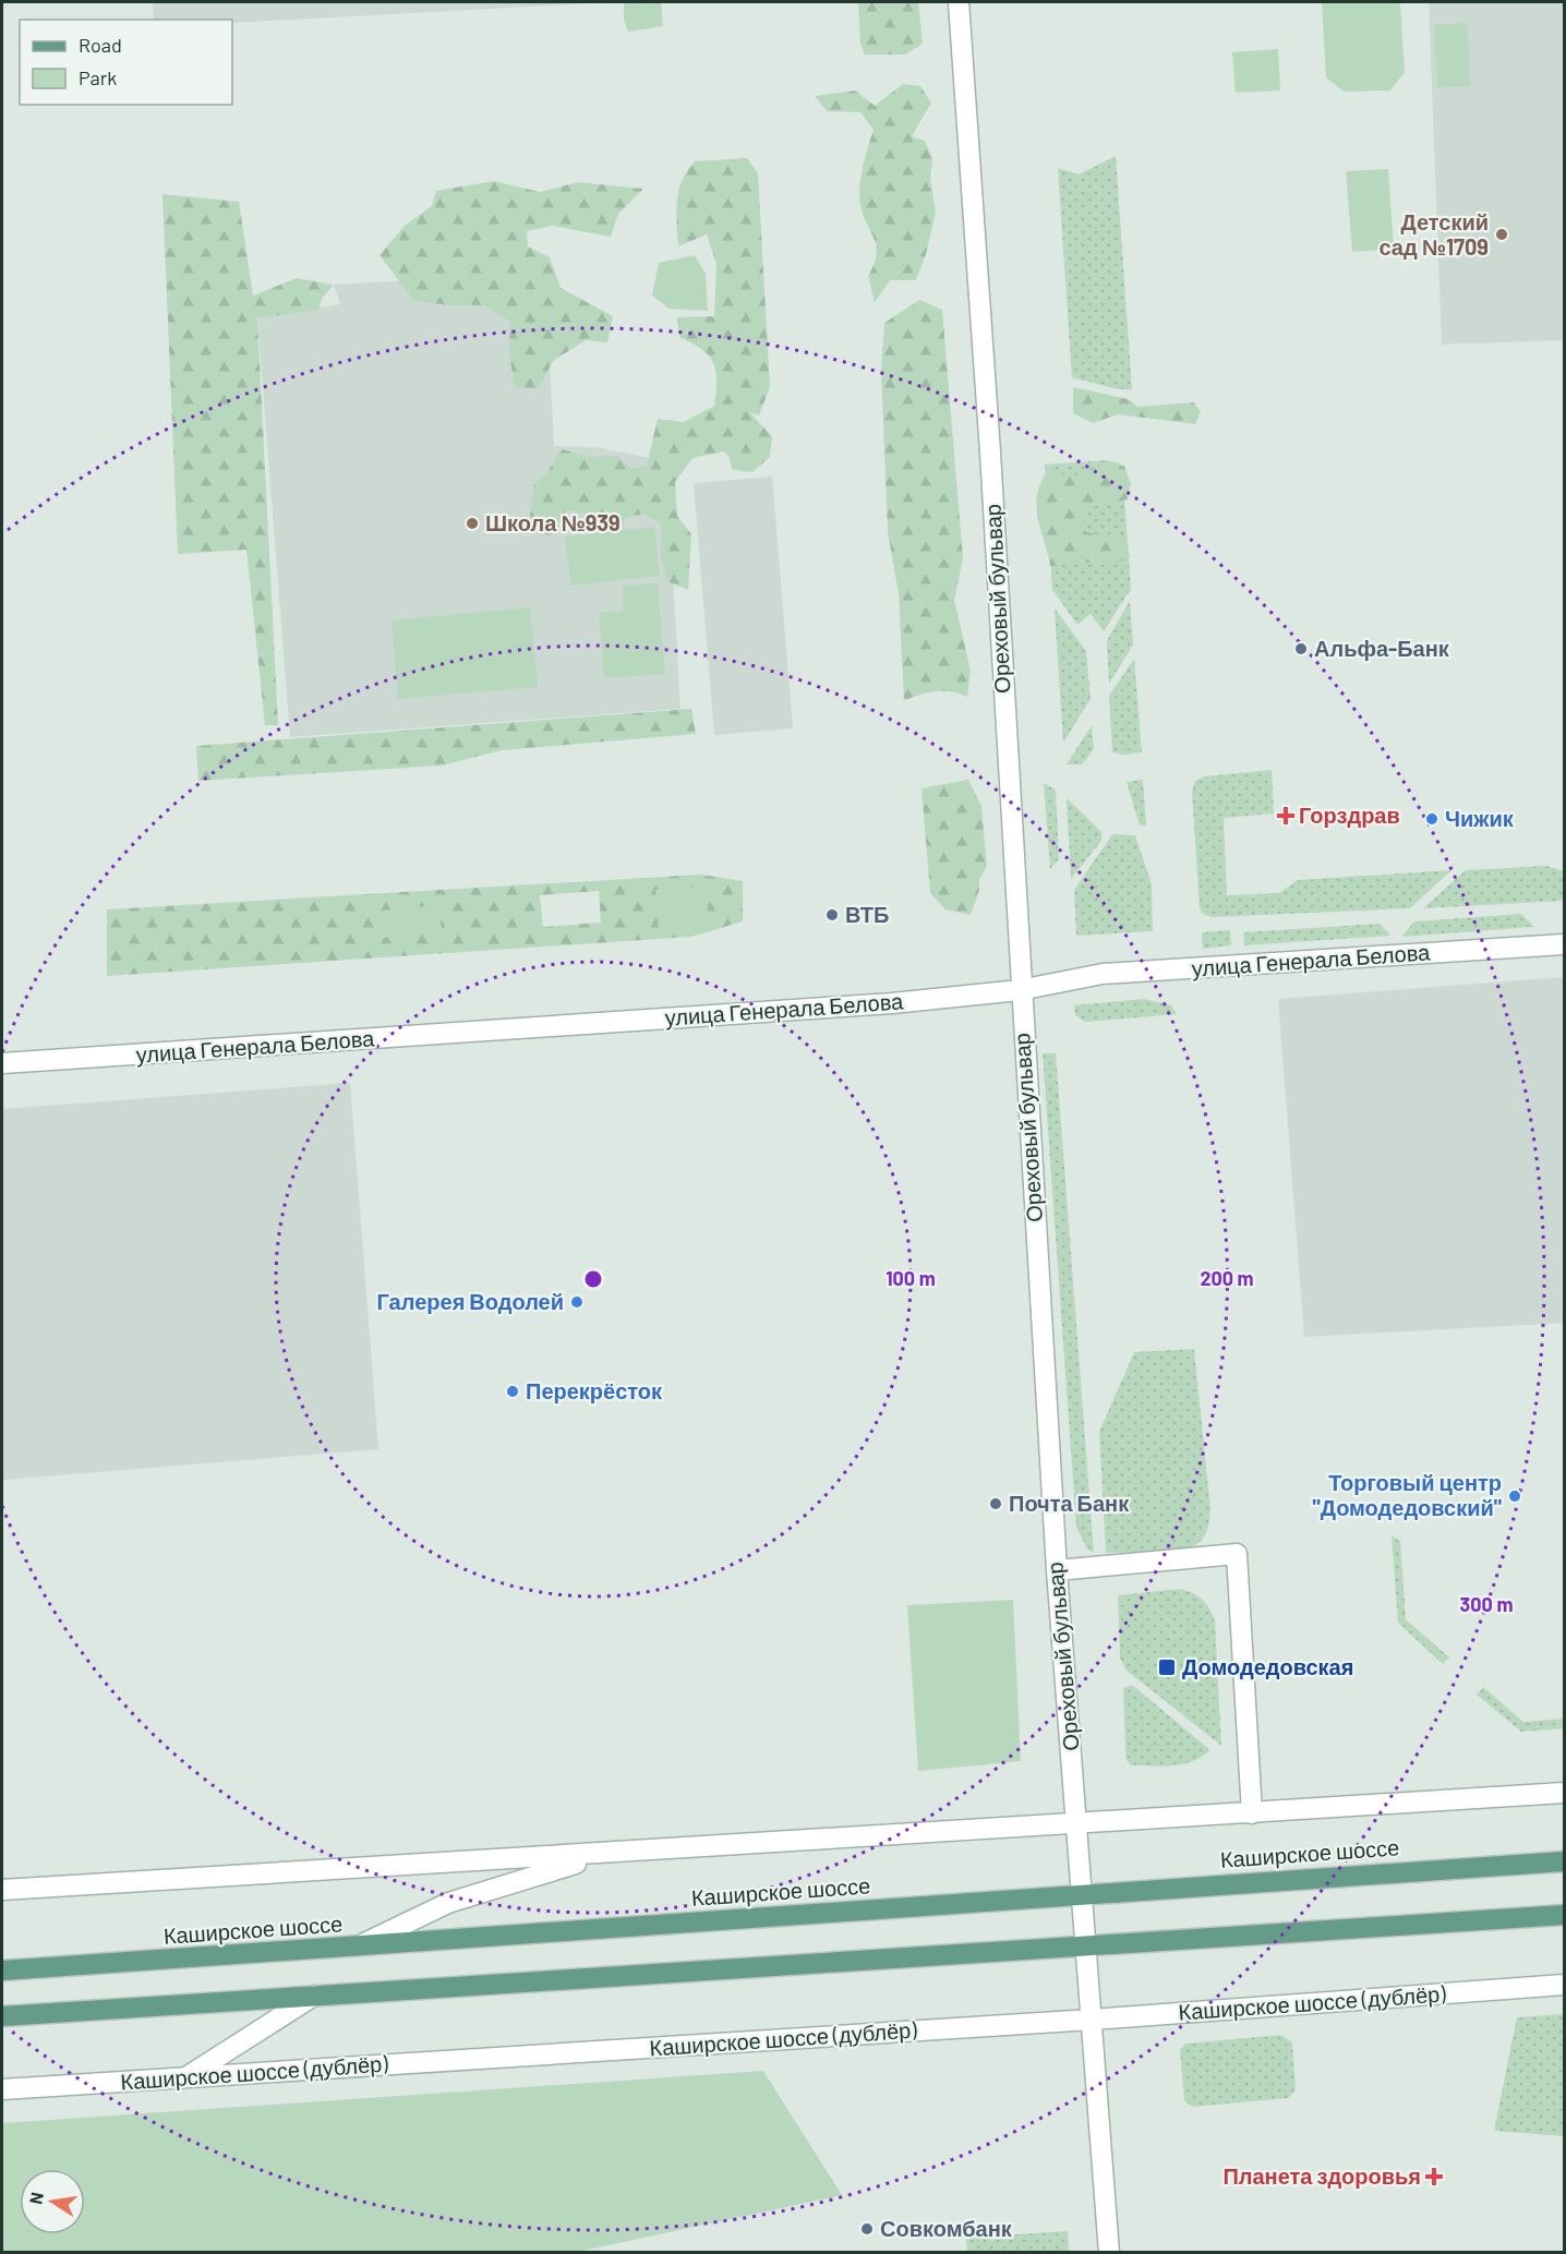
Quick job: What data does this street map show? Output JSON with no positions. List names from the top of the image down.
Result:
{
  "streets": {
    "main road": [
      "Ореховый бульвар",
      "улица Генерала Белова",
      "Каширское шоссе",
      "Каширское шоссе (дублёр)"
    ]
  },
  "crossings": [
    ["Ореховый бульвар", "улица Генерала Белова"],
    ["Ореховый бульвар", "Каширское шоссе"],
    ["Ореховый бульвар", "Каширское шоссе (дублёр)"]
  ],
  "places": {
    "other": [
      "Детский сад №1709",
      "Школа №939",
      "Альфа-Банк",
      "Чижик",
      "ВТБ",
      "Галерея Водолей",
      "Перекрёсток",
      "Торговый центр \"Домодедовский\"",
      "Почта Банк",
      "Совкомбанк"
    ],
    "health": ["Горздрав", "Планета здоровья"],
    "transit": ["Домодедовская"]
  },
  "legend": ["Road", "Park"],
  "north": "left",
  "rings": ["100 m", "200 m", "300 m"]
}
